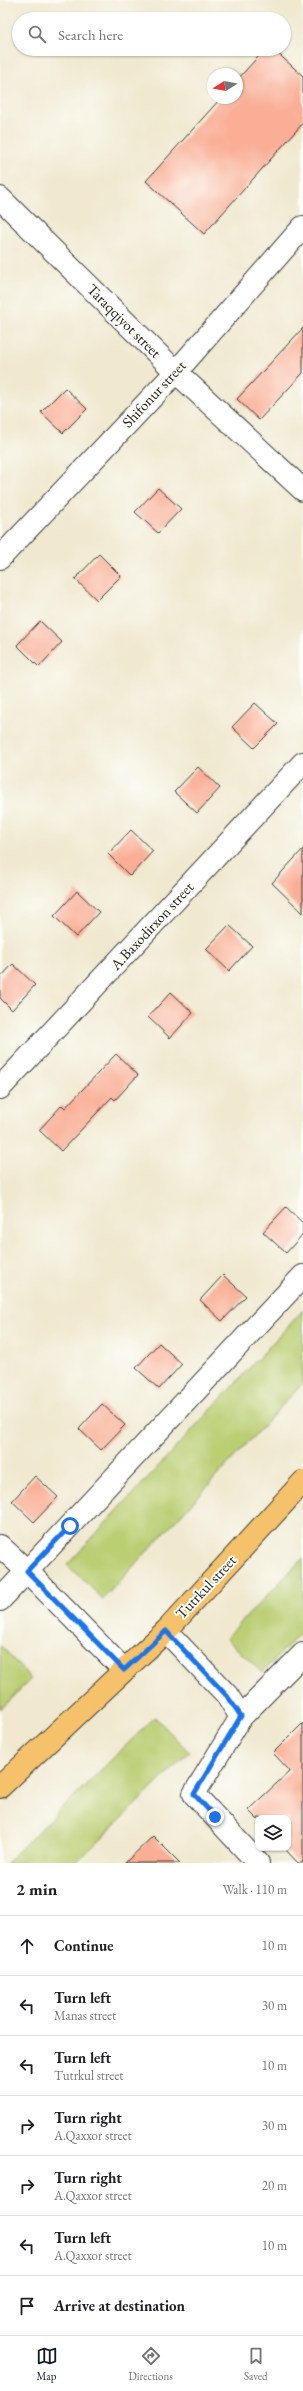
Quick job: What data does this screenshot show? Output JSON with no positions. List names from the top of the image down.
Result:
{
  "streets": {
    "main road": ["Tutrkul street"],
    "street": ["Taraqqiyot street", "Shifonur street", "A.Baxodirxon street"]
  },
  "crossings": [
    ["Taraqqiyot street", "Shifonur street"]
  ],
  "north": "left",
  "page": {
    "search": "Search here",
    "heading": ["2 min", "Walk · 110 m"],
    "list": [
      ["Continue", "10 m"],
      ["Turn left", "Manas street", "30 m"],
      ["Turn left", "Tutrkul street", "10 m"],
      ["Turn right", "A.Qaxxor street", "30 m"],
      ["Turn right", "A.Qaxxor street", "20 m"],
      ["Turn left", "A.Qaxxor street", "10 m"],
      "Arrive at destination"
    ],
    "nav": ["Map", "Directions", "Saved"]
  }
}
